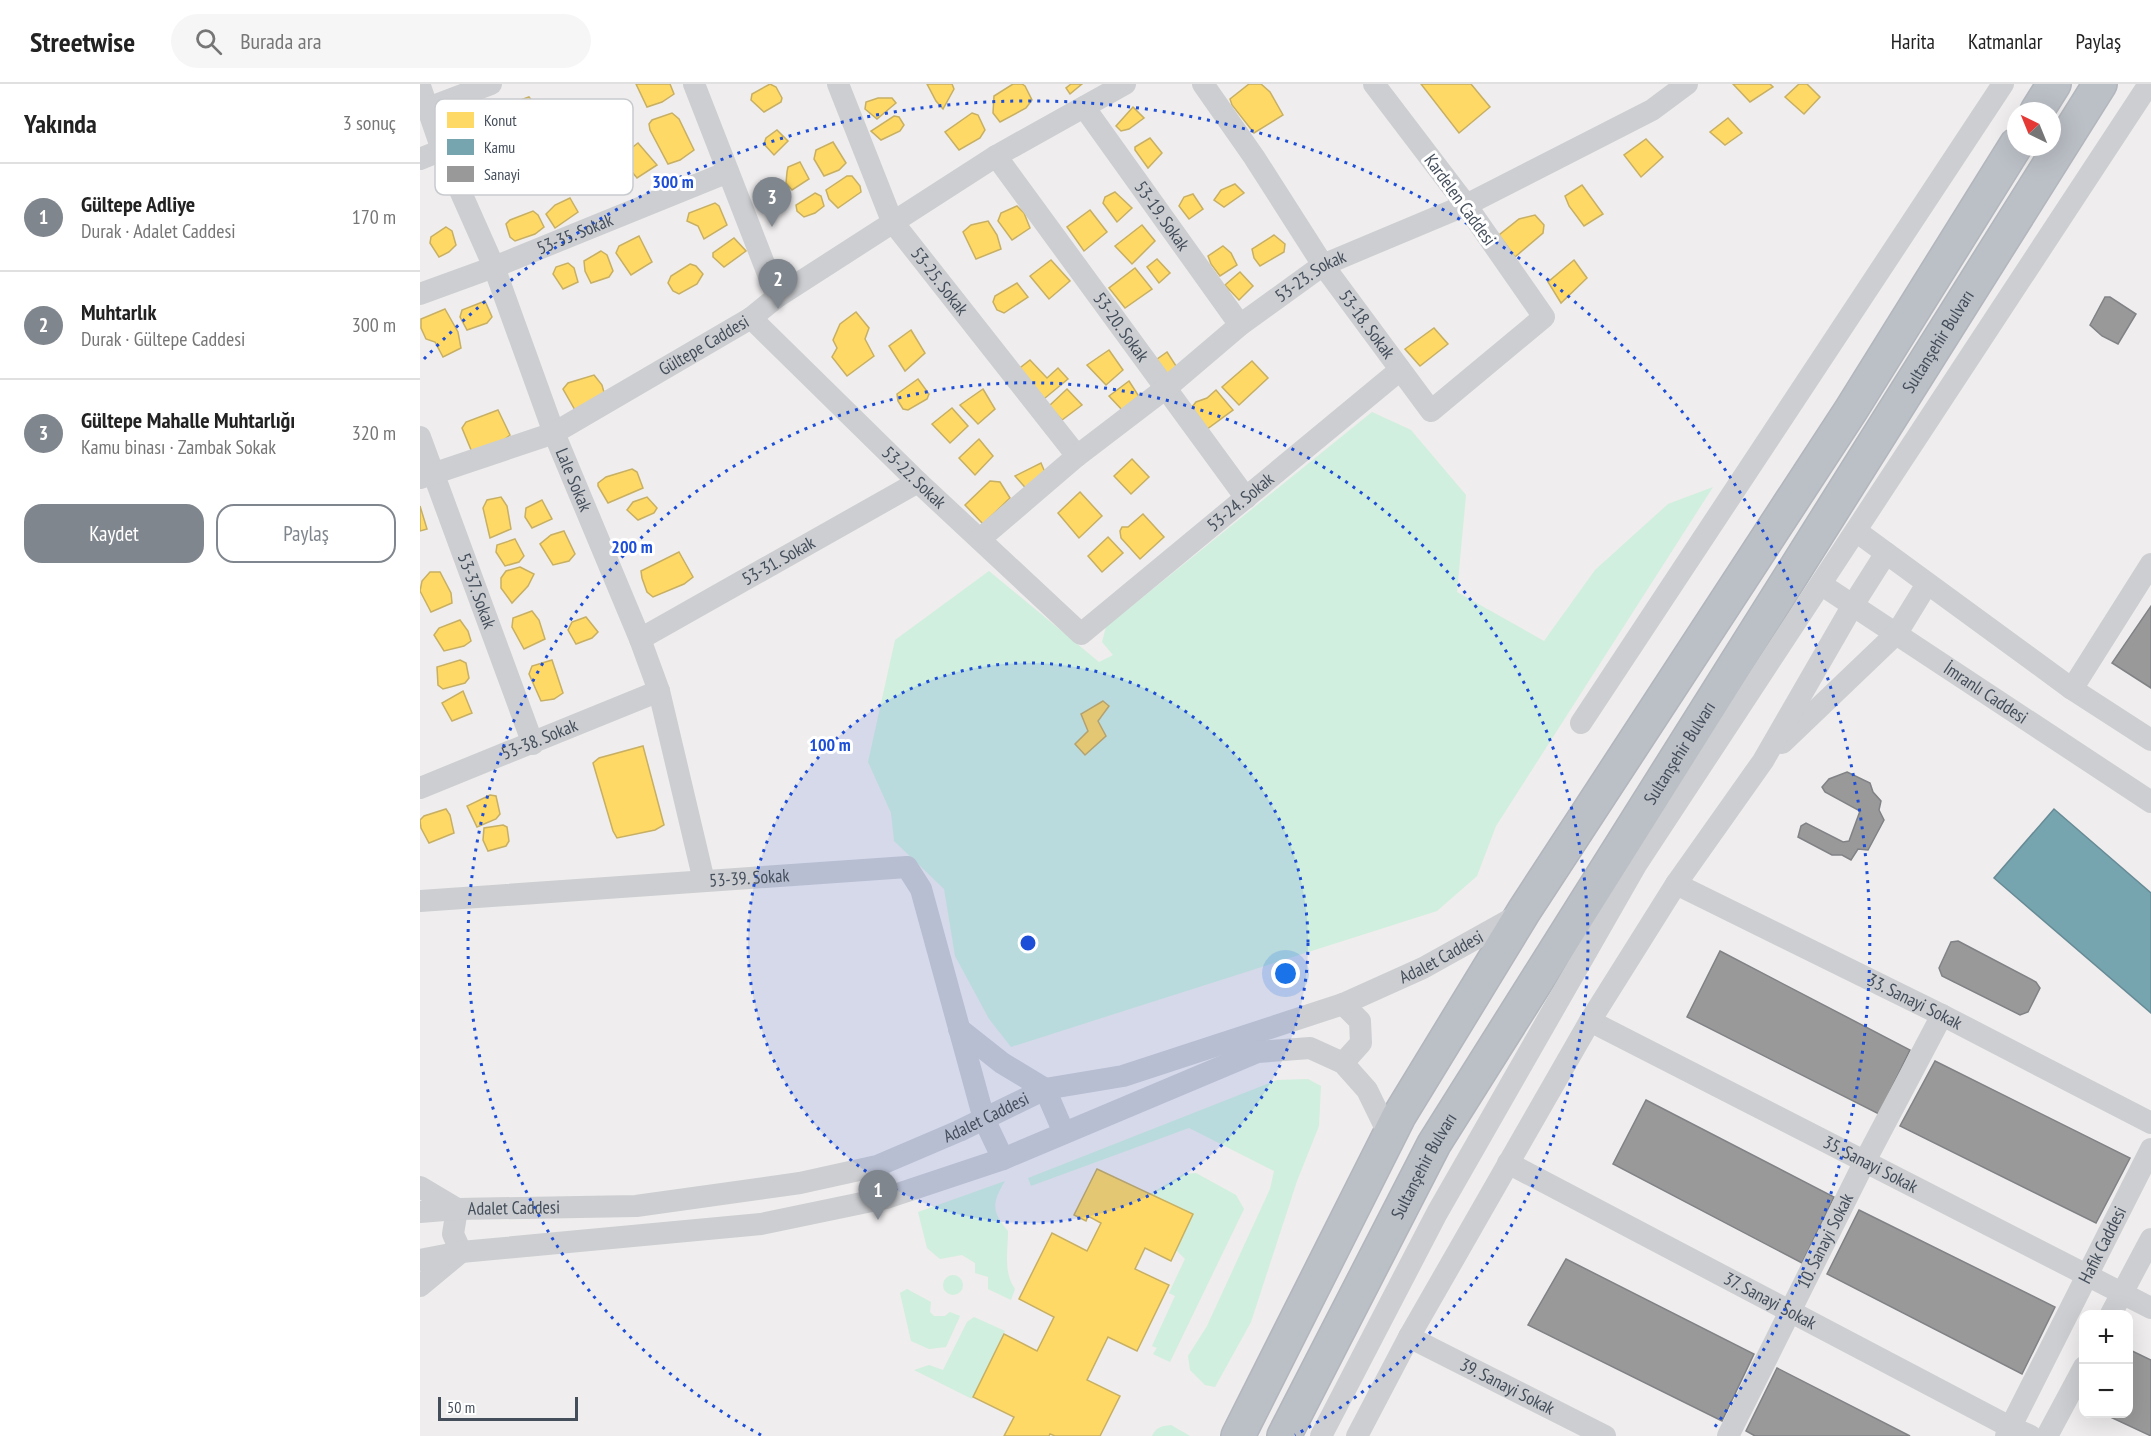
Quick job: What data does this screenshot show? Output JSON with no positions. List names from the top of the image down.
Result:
{
  "streets": {
    "highway": ["Sultanşehir Bulvarı"],
    "street": [
      "Kardelen Caddesi",
      "53-19. Sokak",
      "53-35. Sokak",
      "53-23. Sokak",
      "53-25. Sokak",
      "53-18. Sokak",
      "53-20. Sokak",
      "Gültepe Caddesi",
      "53-22. Sokak",
      "Lale Sokak",
      "53-24. Sokak",
      "53-31. Sokak",
      "53-37. Sokak",
      "İmranlı Caddesi",
      "53-38. Sokak",
      "53-39. Sokak",
      "Adalet Caddesi",
      "33. Sanayi Sokak",
      "35. Sanayi Sokak",
      "10. Sanayi Sokak",
      "Hafik Caddesi",
      "37. Sanayi Sokak",
      "39. Sanayi Sokak"
    ]
  },
  "crossings": [
    ["Kardelen Caddesi", "53-23. Sokak"],
    ["Kardelen Caddesi", "53-18. Sokak"],
    ["53-19. Sokak", "53-23. Sokak"],
    ["53-19. Sokak", "Gültepe Caddesi"],
    ["53-35. Sokak", "Lale Sokak"],
    ["53-23. Sokak", "53-25. Sokak"],
    ["53-23. Sokak", "53-18. Sokak"],
    ["53-23. Sokak", "53-20. Sokak"],
    ["53-23. Sokak", "53-22. Sokak"],
    ["53-25. Sokak", "Gültepe Caddesi"],
    ["53-18. Sokak", "53-24. Sokak"],
    ["53-20. Sokak", "Gültepe Caddesi"],
    ["53-20. Sokak", "53-24. Sokak"],
    ["Gültepe Caddesi", "53-22. Sokak"],
    ["Gültepe Caddesi", "Lale Sokak"],
    ["Gültepe Caddesi", "53-37. Sokak"],
    ["53-22. Sokak", "53-24. Sokak"],
    ["53-22. Sokak", "53-31. Sokak"],
    ["Lale Sokak", "53-31. Sokak"],
    ["Lale Sokak", "53-38. Sokak"],
    ["Lale Sokak", "53-39. Sokak"],
    ["53-37. Sokak", "53-38. Sokak"],
    ["53-39. Sokak", "Adalet Caddesi"],
    ["33. Sanayi Sokak", "10. Sanayi Sokak"],
    ["35. Sanayi Sokak", "10. Sanayi Sokak"],
    ["35. Sanayi Sokak", "Hafik Caddesi"],
    ["10. Sanayi Sokak", "37. Sanayi Sokak"],
    ["Hafik Caddesi", "37. Sanayi Sokak"]
  ],
  "legend": ["Konut", "Kamu", "Sanayi"],
  "scale_bar": "50 m",
  "north": "top left",
  "page": {
    "header": "Streetwise",
    "search": "Burada ara",
    "nav": ["Harita", "Katmanlar", "Paylaş"],
    "heading": ["Yakında", "3 sonuç"],
    "list": [
      {
        "mark": "1",
        "name": "Gültepe Adliye",
        "note": "Durak · Adalet Caddesi",
        "value": "170 m"
      },
      {
        "mark": "2",
        "name": "Muhtarlık",
        "note": "Durak · Gültepe Caddesi",
        "value": "300 m"
      },
      {
        "mark": "3",
        "name": "Gültepe Mahalle Muhtarlığı",
        "note": "Kamu binası · Zambak Sokak",
        "value": "320 m"
      }
    ],
    "pins": ["3", "2", "1"],
    "buttons": ["Kaydet", "Paylaş"],
    "map_buttons": ["+", "−"],
    "scale": "50 m"
  },
  "rings": ["300 m", "200 m", "100 m"]
}
